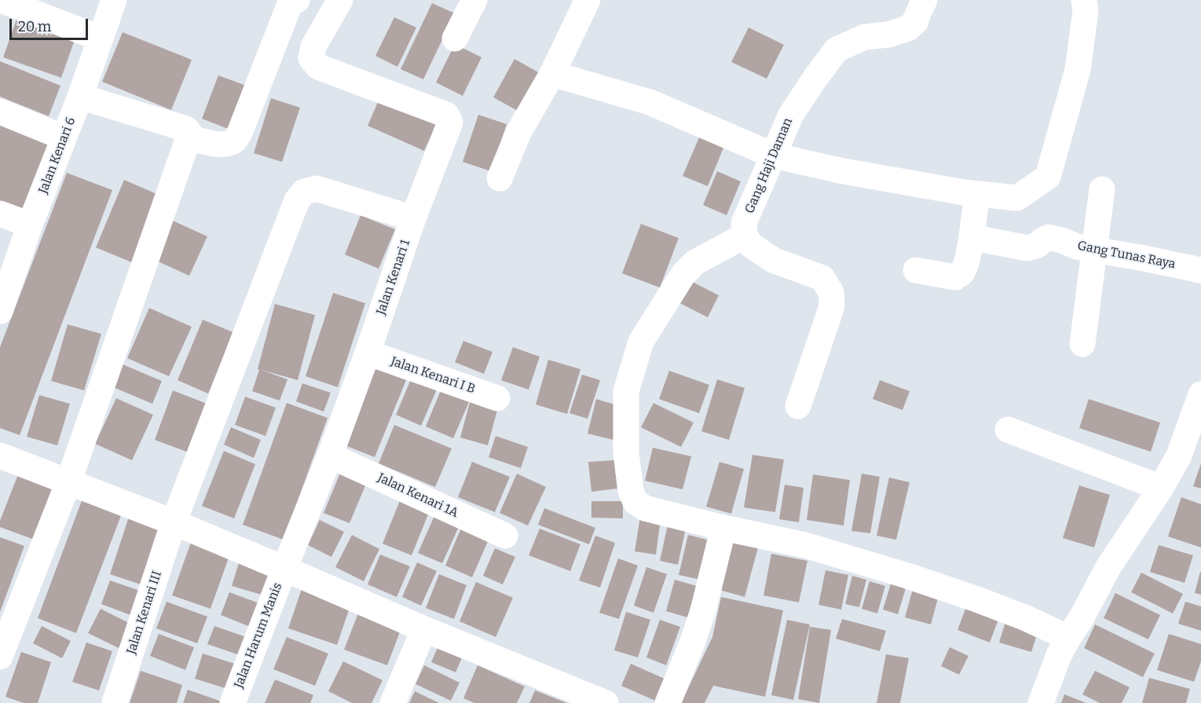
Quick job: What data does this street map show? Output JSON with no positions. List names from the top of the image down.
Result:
{
  "streets": {
    "street": [
      "Jalan Kenari 6",
      "Gang Haji Daman",
      "Gang Tunas Raya",
      "Jalan Kenari 1",
      "Jalan Kenari I B",
      "Jalan Kenari 1A",
      "Jalan Kenari III",
      "Jalan Harum Manis"
    ]
  },
  "crossings": [
    ["Jalan Kenari 1", "Jalan Kenari I B"],
    ["Jalan Kenari 1", "Jalan Kenari 1A"],
    ["Jalan Kenari 1", "Jalan Kenari III"],
    ["Jalan Kenari 1", "Jalan Harum Manis"]
  ],
  "scale_bar": "20 m"
}
